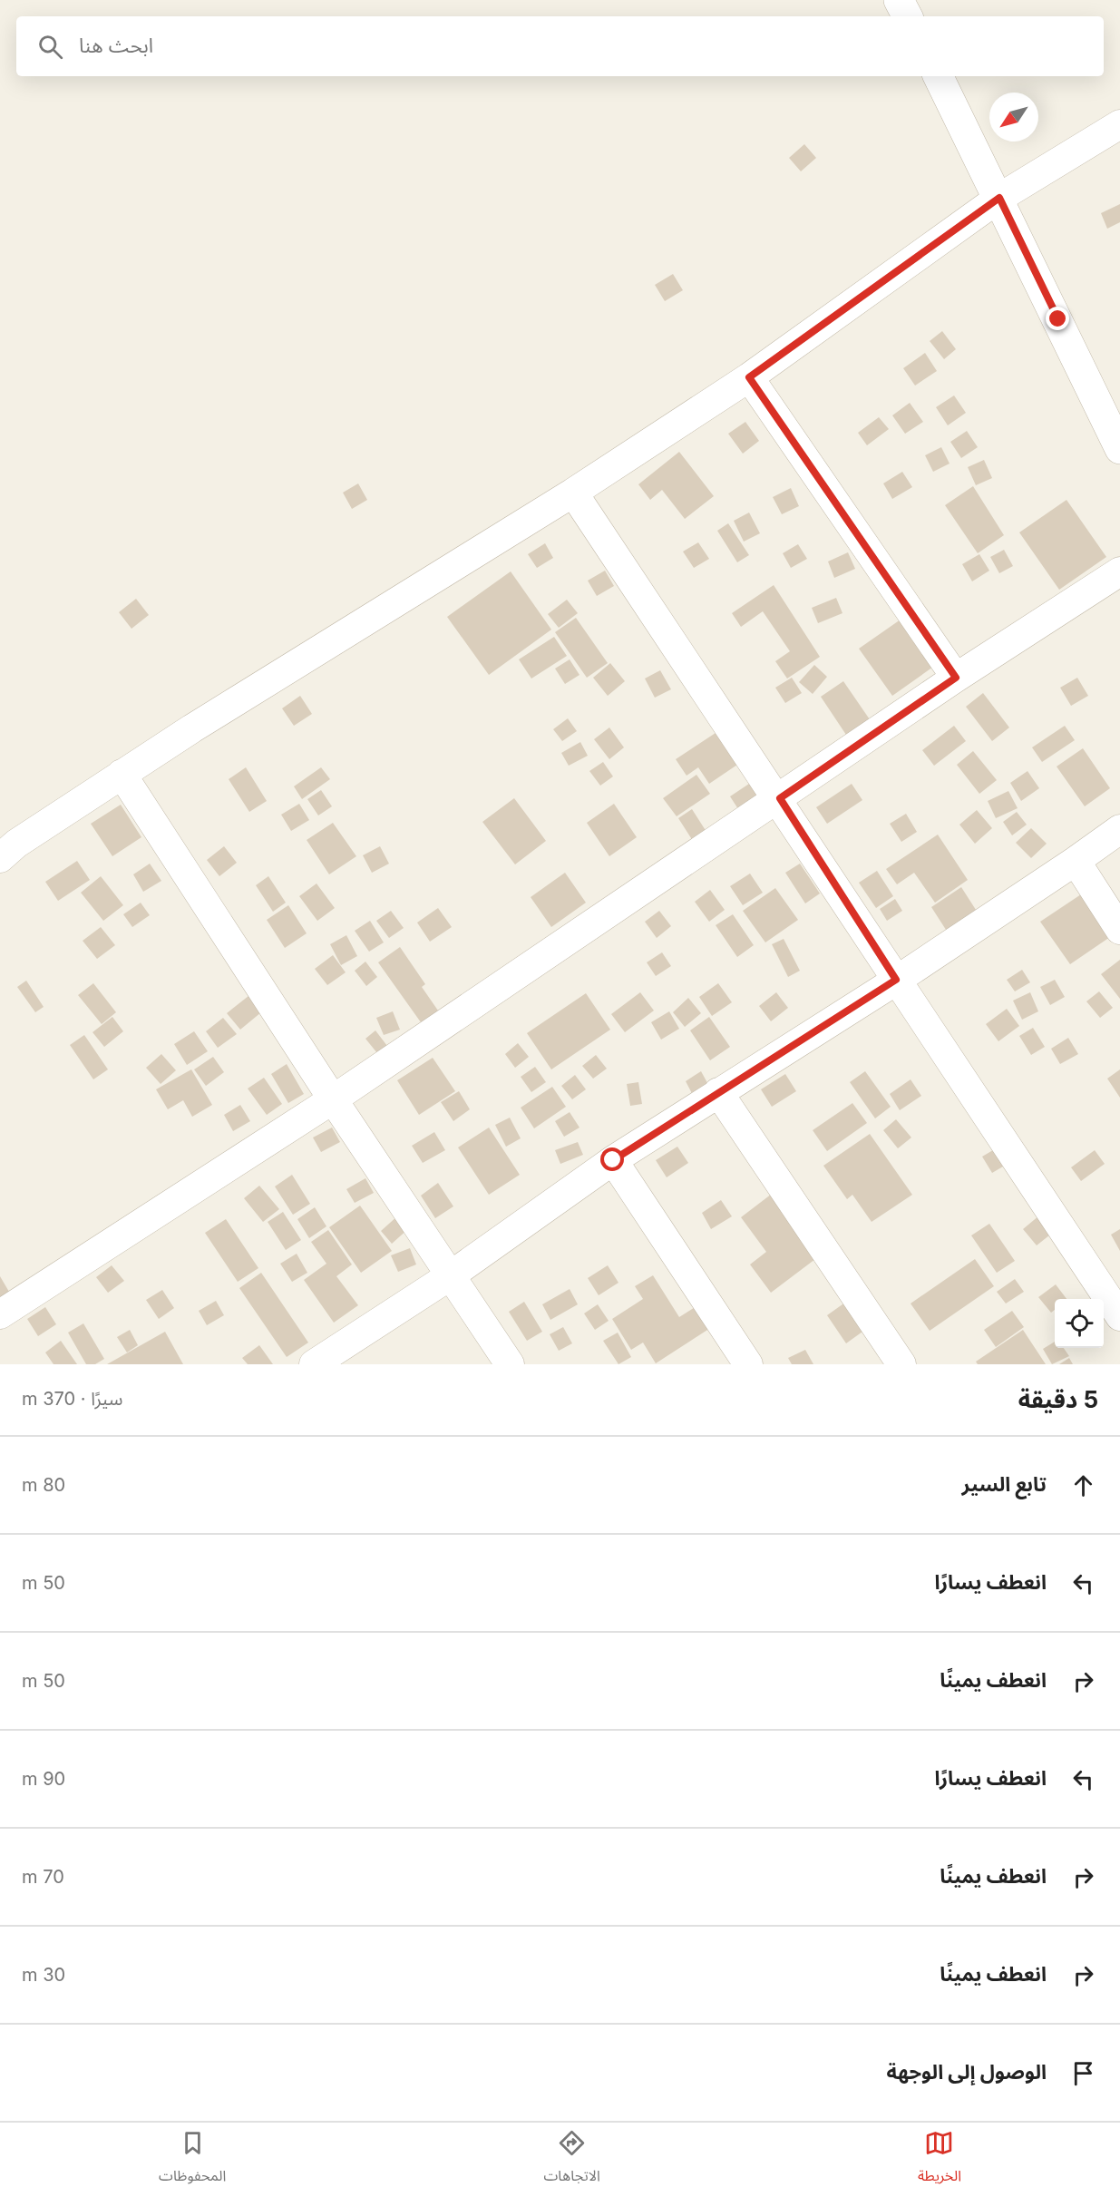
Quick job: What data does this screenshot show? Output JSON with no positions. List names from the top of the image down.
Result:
{
  "north": "bottom left",
  "page": {
    "search": "ابحث هنا",
    "heading": ["5 دقيقة", "سيرًا · 370 m"],
    "list": [
      ["تابع السير", "80 m"],
      ["انعطف يسارًا", "50 m"],
      ["انعطف يمينًا", "50 m"],
      ["انعطف يسارًا", "90 m"],
      ["انعطف يمينًا", "70 m"],
      ["انعطف يمينًا", "30 m"],
      "الوصول إلى الوجهة"
    ],
    "nav": ["الخريطة", "الاتجاهات", "المحفوظات"]
  }
}
